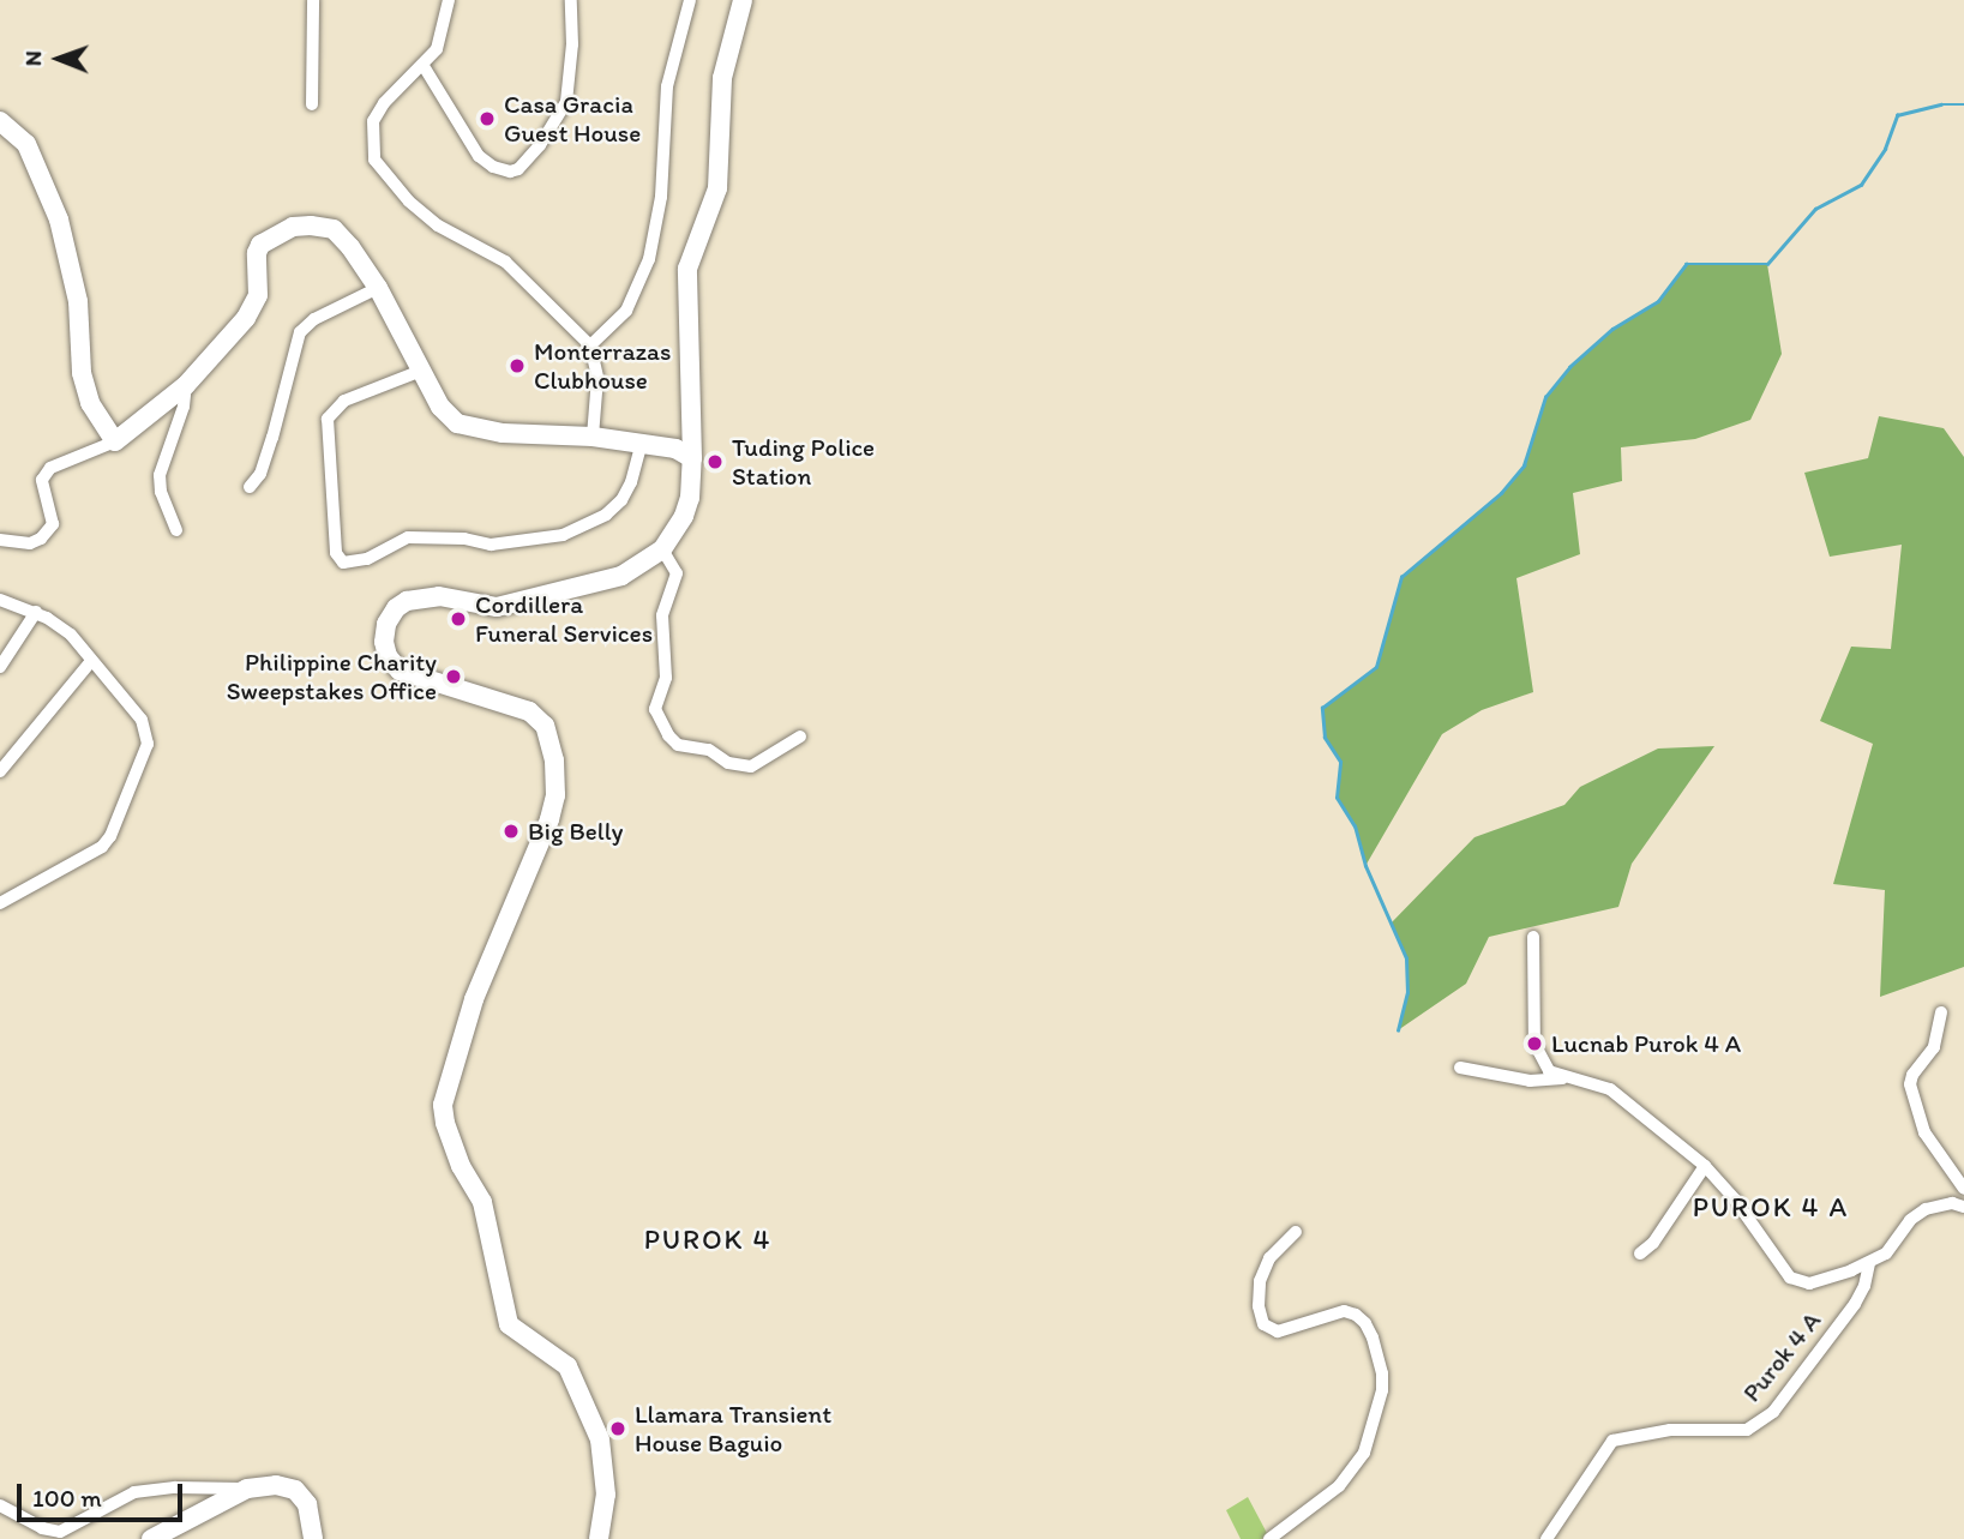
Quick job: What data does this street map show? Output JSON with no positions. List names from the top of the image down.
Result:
{
  "streets": {
    "street": ["Purok 4 A"]
  },
  "districts": ["PUROK 4 A", "PUROK 4"],
  "places": [
    "Casa Gracia Guest House",
    "Monterrazas Clubhouse",
    "Tuding Police Station",
    "Cordillera Funeral Services",
    "Philippine Charity Sweepstakes Office",
    "Big Belly",
    "Lucnab Purok 4 A",
    "Llamara Transient House Baguio"
  ],
  "scale_bar": "100 m",
  "north": "left"
}
